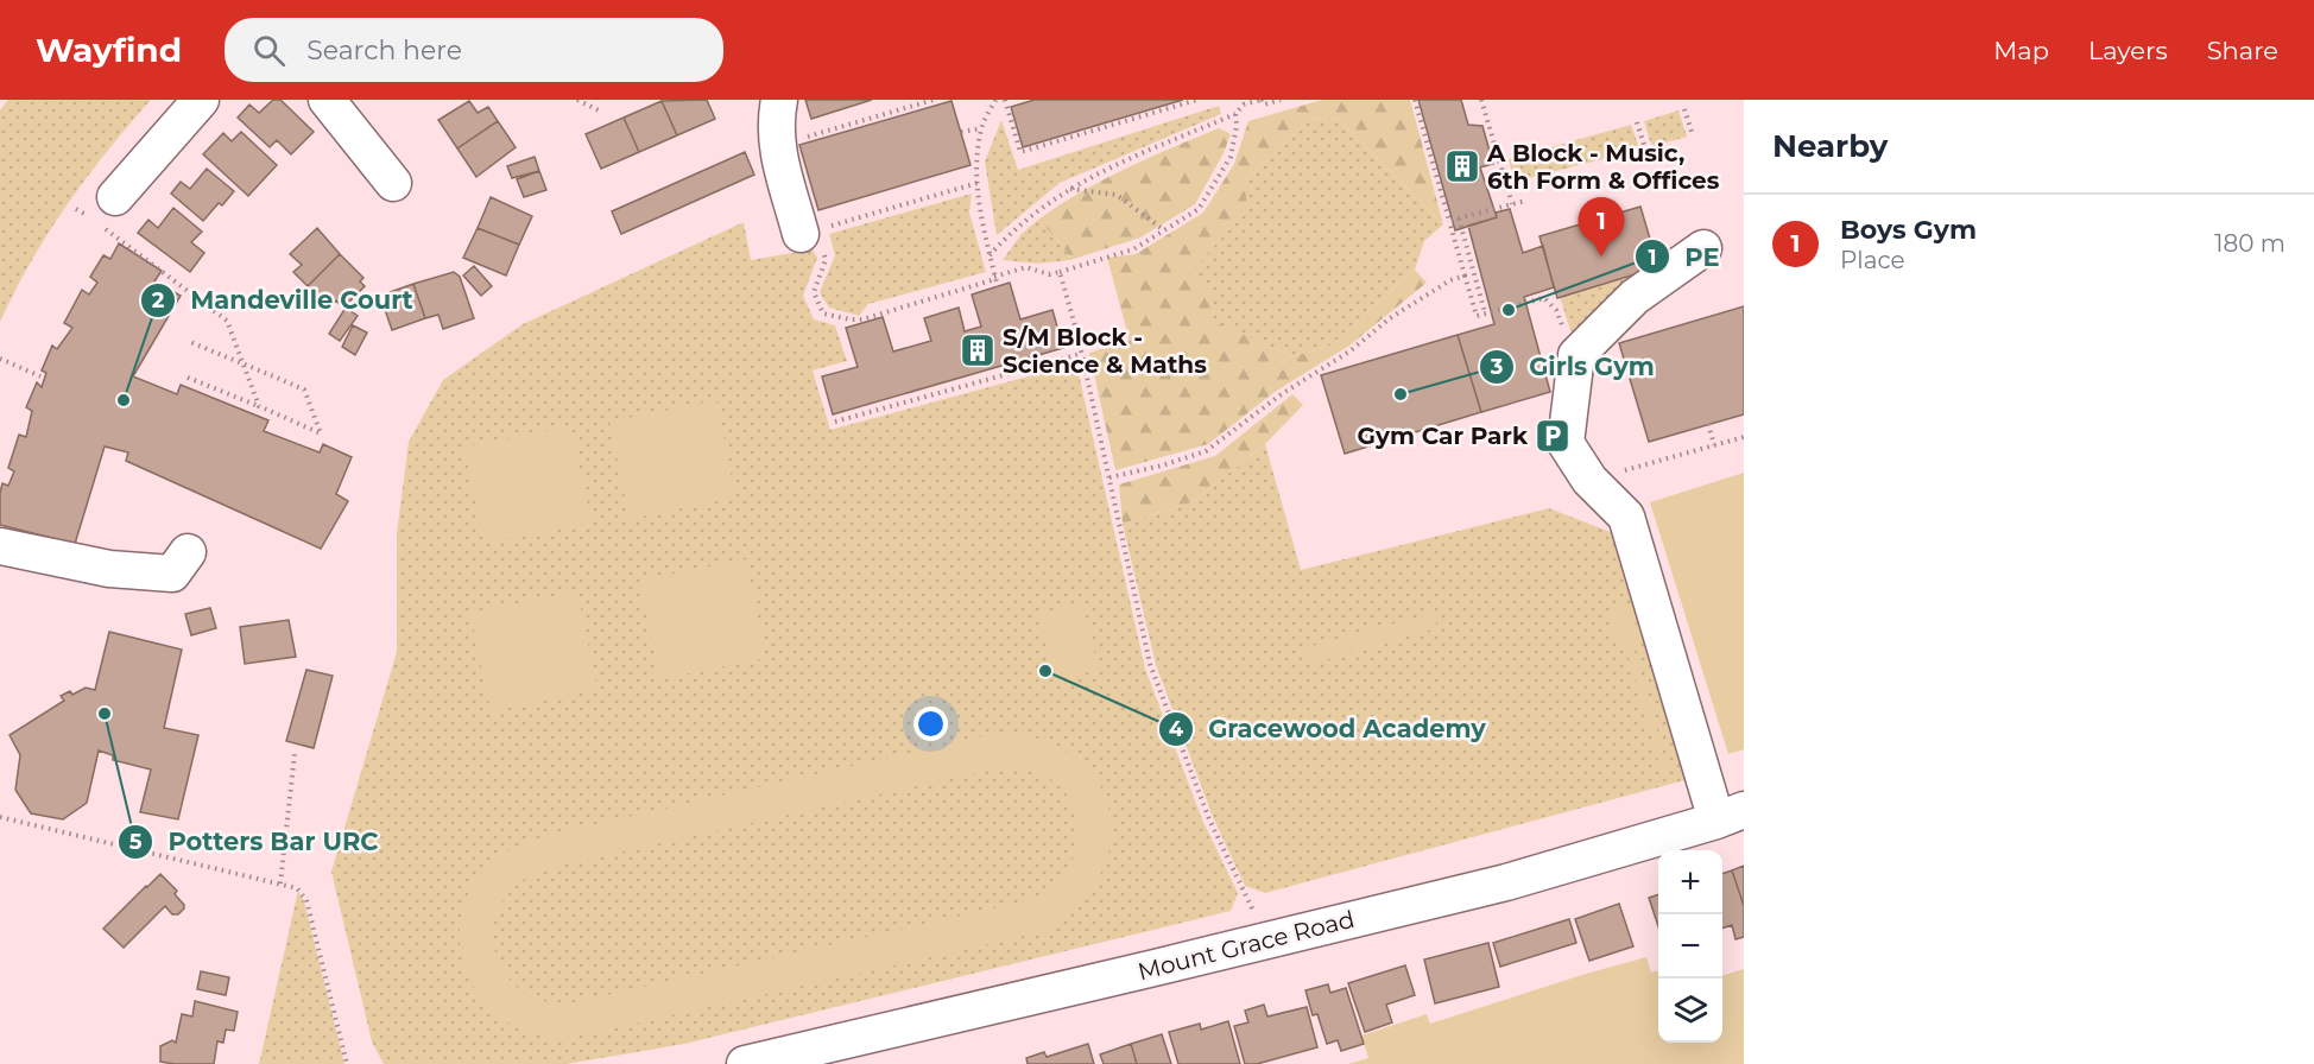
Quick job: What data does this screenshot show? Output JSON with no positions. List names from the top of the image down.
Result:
{
  "streets": {
    "street": ["Mount Grace Road"]
  },
  "places": {
    "building": ["A Block - Music, 6th Form & Offices", "S/M Block - Science & Maths"],
    "other": [
      "PE",
      "Girls Gym",
      "Mandeville Court",
      "Gracewood Academy",
      "Potters Bar URC"
    ],
    "parking": ["Gym Car Park"]
  },
  "page": {
    "header": "Wayfind",
    "search": "Search here",
    "nav": ["Map", "Layers", "Share"],
    "heading": "Nearby",
    "list": [
      {
        "mark": "1",
        "name": "Boys Gym",
        "note": "Place",
        "value": "180 m"
      }
    ],
    "pins": "1",
    "map_buttons": ["+", "−"]
  }
}
